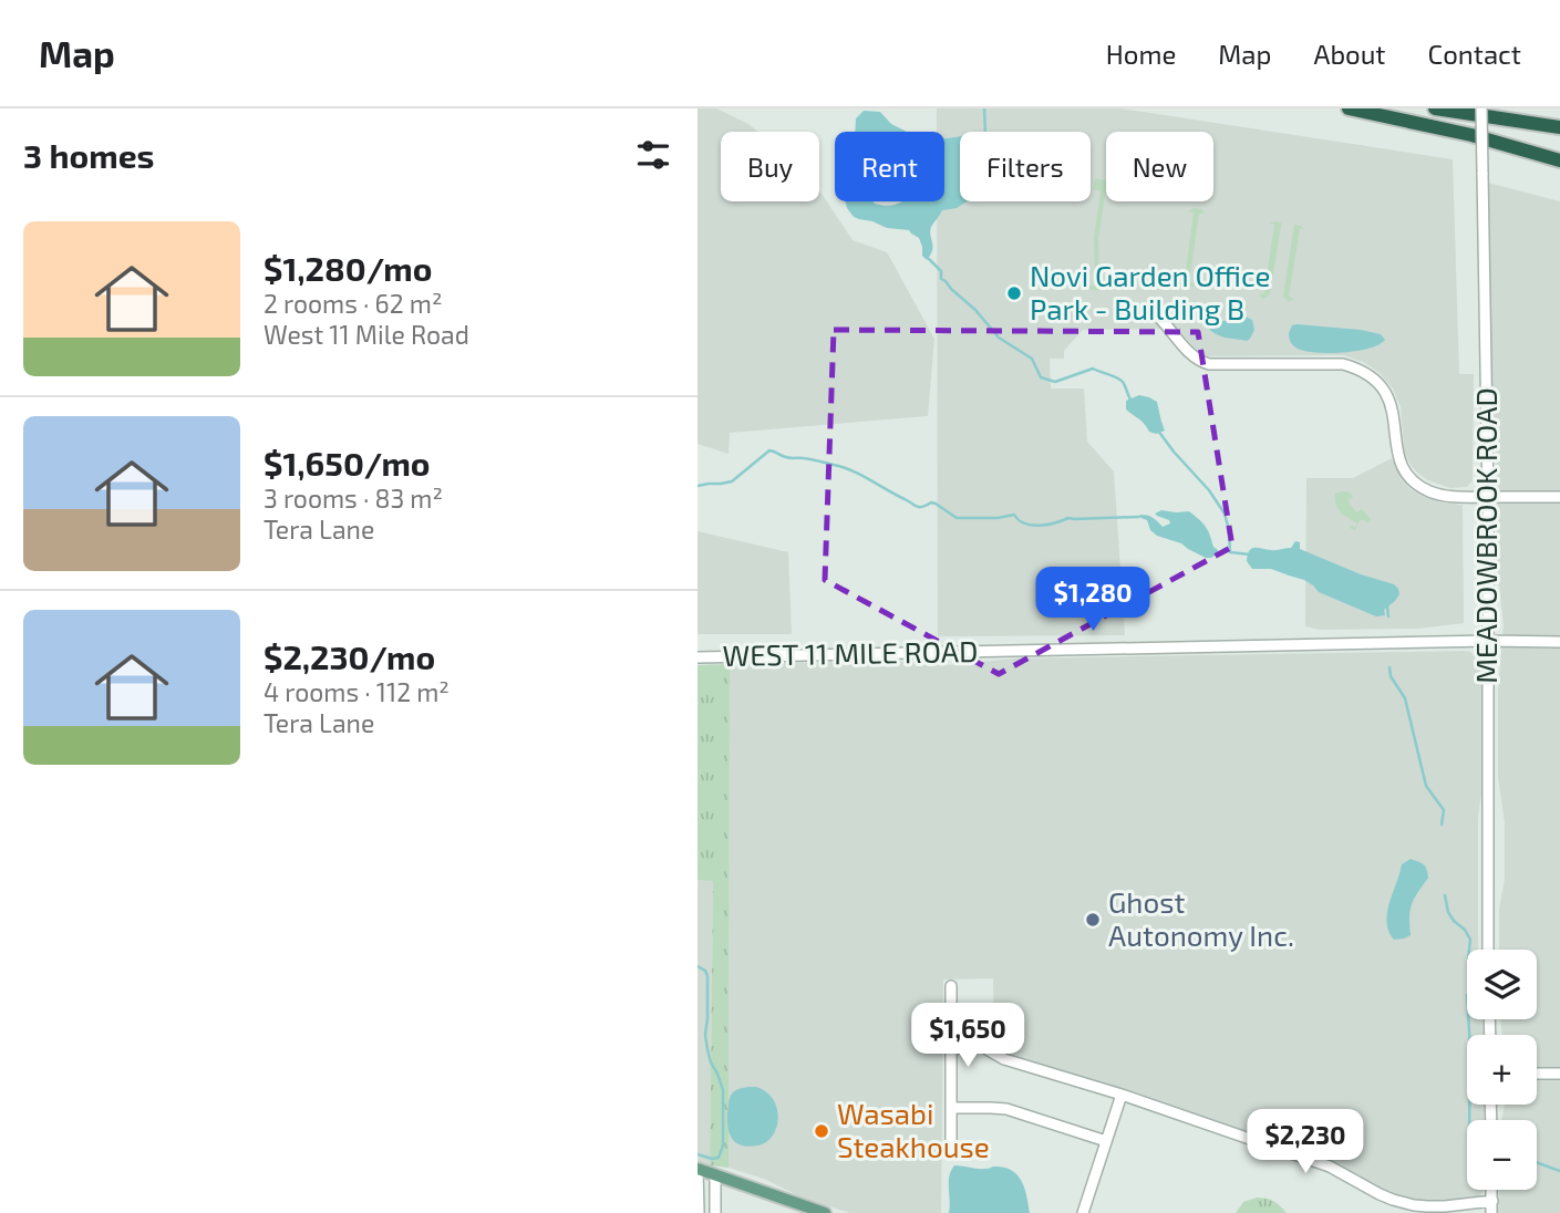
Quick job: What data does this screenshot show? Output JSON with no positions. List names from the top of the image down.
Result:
{
  "streets": {
    "street": ["MEADOWBROOK ROAD", "WEST 11 MILE ROAD"]
  },
  "crossings": [
    ["MEADOWBROOK ROAD", "WEST 11 MILE ROAD"]
  ],
  "places": ["Novi Garden Office Park - Building B", "Ghost Autonomy Inc.", "Wasabi Steakhouse"],
  "page": {
    "header": "Map",
    "nav": [
      "Home",
      "Map",
      "About",
      "Contact"
    ],
    "heading": "3 homes",
    "chip": [
      "Buy",
      "Rent",
      "Filters",
      "New"
    ],
    "list": [
      {
        "name": "$1,280/mo",
        "note": "2 rooms · 62 m² · West 11 Mile Road"
      },
      {
        "name": "$1,650/mo",
        "note": "3 rooms · 83 m² · Tera Lane"
      },
      {
        "name": "$2,230/mo",
        "note": "4 rooms · 112 m² · Tera Lane"
      }
    ],
    "price": ["$1,280", "$1,650", "$2,230"],
    "map_buttons": ["+", "−"]
  }
}
